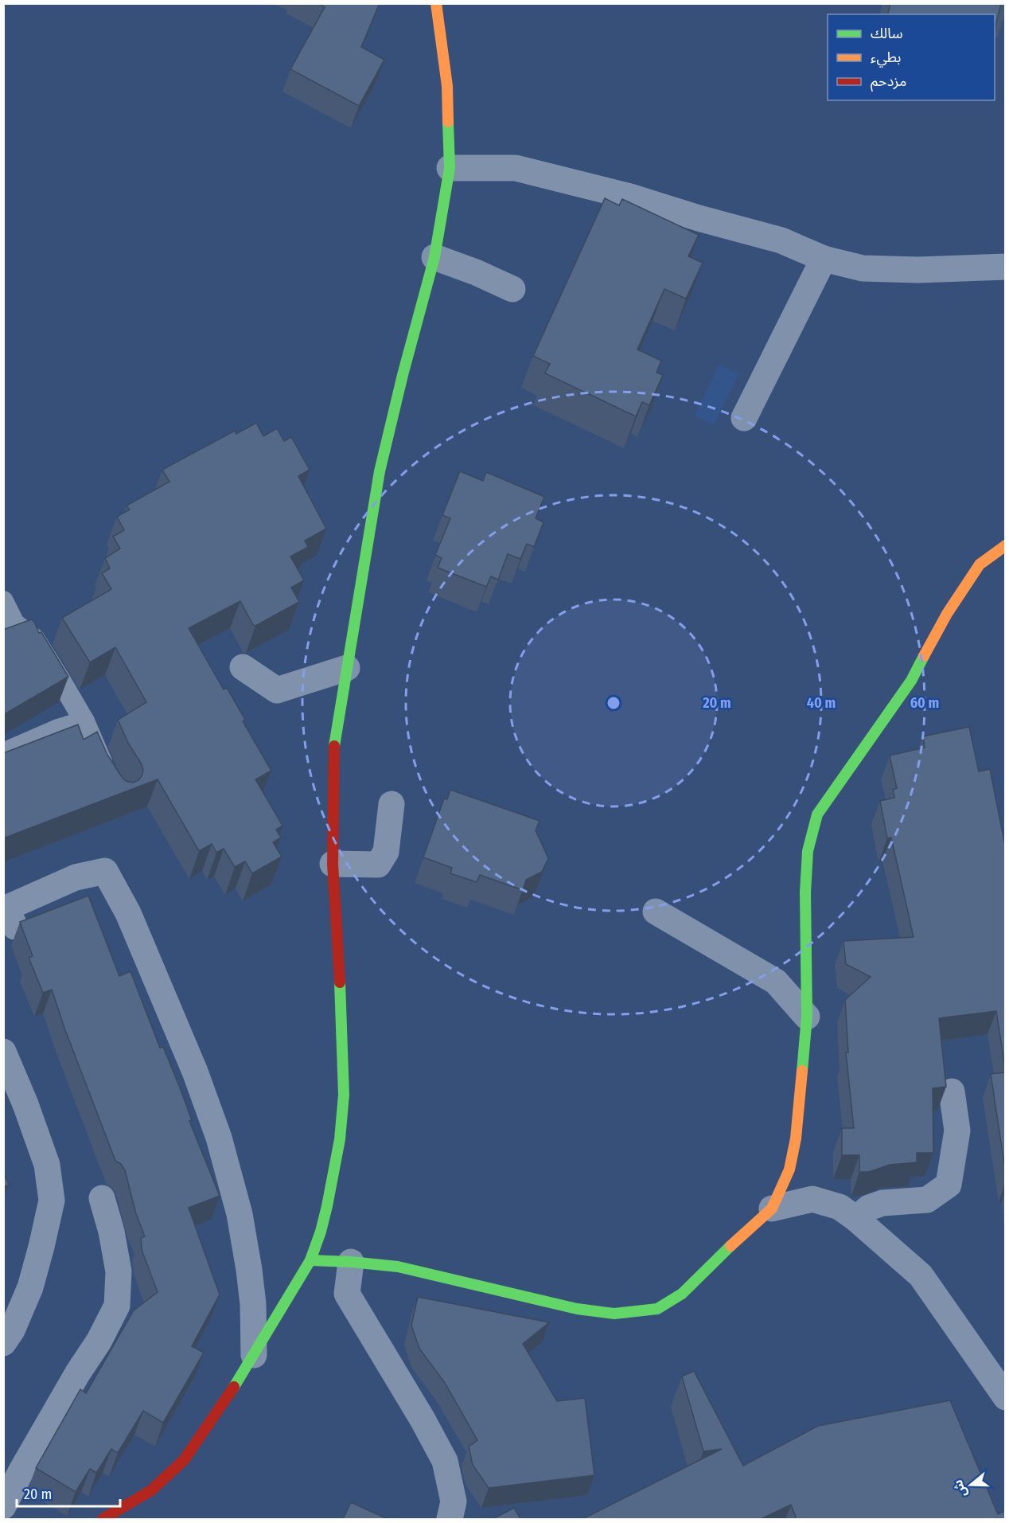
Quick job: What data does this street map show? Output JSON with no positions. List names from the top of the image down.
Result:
{
  "legend": ["سالك", "بطيء", "مزدحم"],
  "scale_bar": "20 m",
  "north": "left",
  "rings": ["20 m", "40 m", "60 m"]
}
